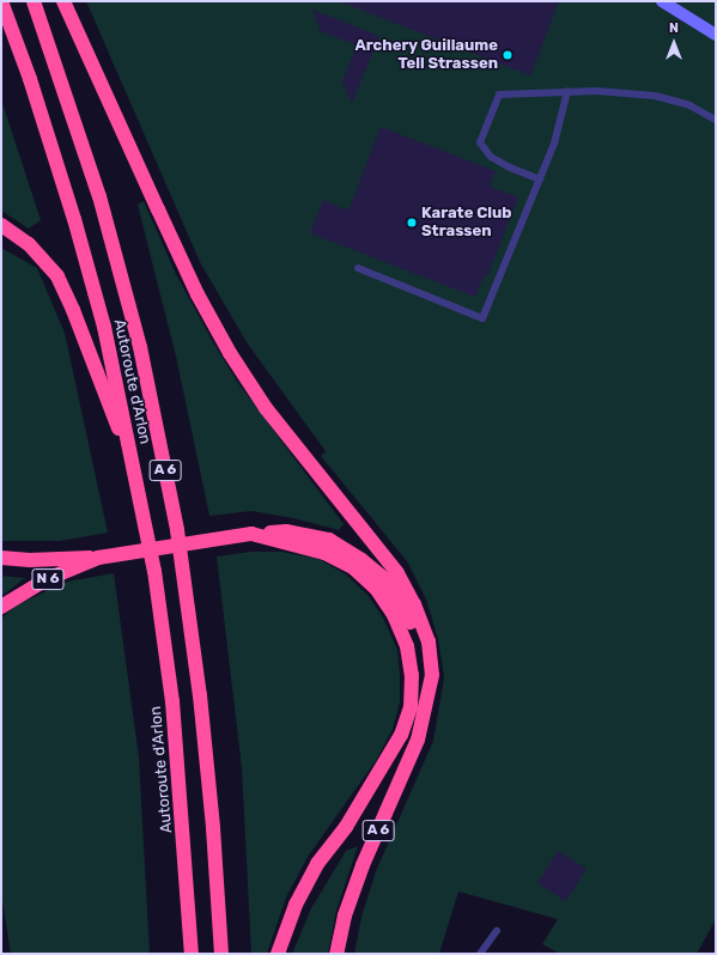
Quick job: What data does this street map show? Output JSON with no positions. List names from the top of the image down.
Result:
{
  "streets": {
    "highway": ["Autoroute d'Arlon", "A 6", "N 6"]
  },
  "crossings": [
    ["Autoroute d'Arlon", "A 6"],
    ["A 6", "N 6"]
  ],
  "places": ["Archery Guillaume Tell Strassen", "Karate Club Strassen"],
  "north": "top"
}
